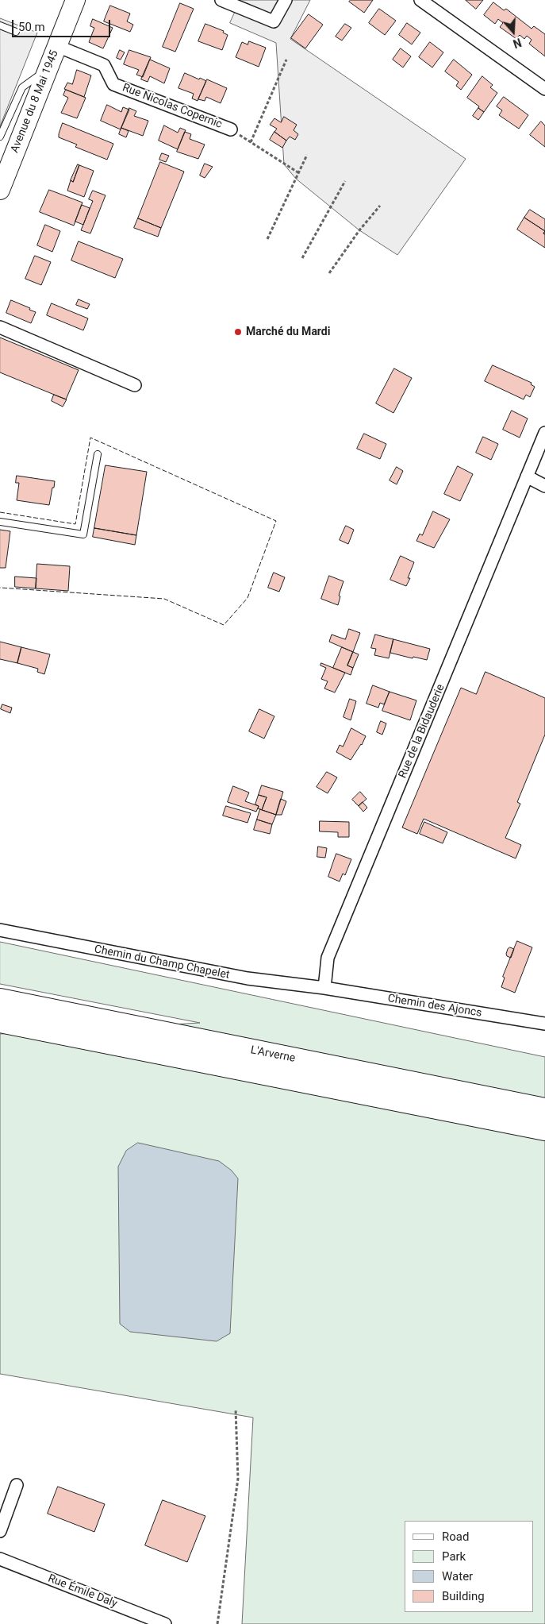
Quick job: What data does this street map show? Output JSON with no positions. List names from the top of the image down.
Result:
{
  "streets": {
    "highway": ["L'Arverne"],
    "main road": ["Avenue du 8 Mai 1945"],
    "street": [
      "Rue Nicolas Copernic",
      "Rue de la Bidauderie",
      "Chemin du Champ Chapelet",
      "Chemin des Ajoncs",
      "Rue Émile Daly"
    ]
  },
  "crossings": [
    ["Avenue du 8 Mai 1945", "Rue Nicolas Copernic"],
    ["Rue de la Bidauderie", "Chemin du Champ Chapelet"],
    ["Rue de la Bidauderie", "Chemin des Ajoncs"],
    ["Chemin du Champ Chapelet", "Chemin des Ajoncs"]
  ],
  "places": ["Marché du Mardi"],
  "legend": [
    "Road",
    "Park",
    "Water",
    "Building"
  ],
  "scale_bar": "50 m",
  "north": "bottom"
}
